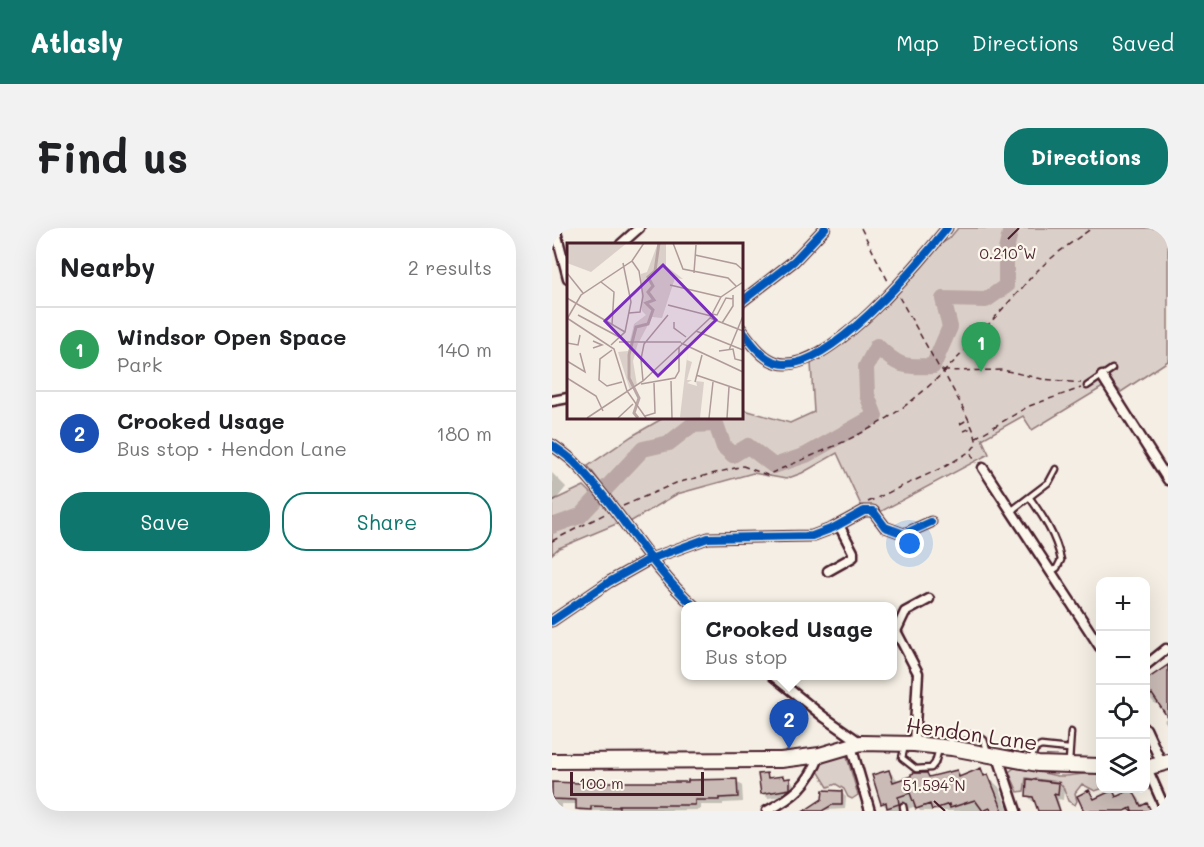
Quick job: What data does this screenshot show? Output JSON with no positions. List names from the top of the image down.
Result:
{
  "streets": {
    "main road": ["Hendon Lane"]
  },
  "scale_bar": "100 m",
  "page": {
    "header": "Atlasly",
    "nav": ["Map", "Directions", "Saved"],
    "buttons": [
      "Directions",
      ["Save", "Share"]
    ],
    "title": "Find us",
    "heading": ["Nearby", "2 results"],
    "list": [
      {
        "mark": "1",
        "name": "Windsor Open Space",
        "note": "Park",
        "value": "140 m"
      },
      {
        "mark": "2",
        "name": "Crooked Usage",
        "note": "Bus stop · Hendon Lane",
        "value": "180 m"
      }
    ],
    "pins": ["1", "2"],
    "map_buttons": ["+", "−"],
    "popup": ["Crooked Usage", "Bus stop"],
    "scale": "100 m"
  },
  "coordinates": ["0.210°W", "51.594°N"]
}
